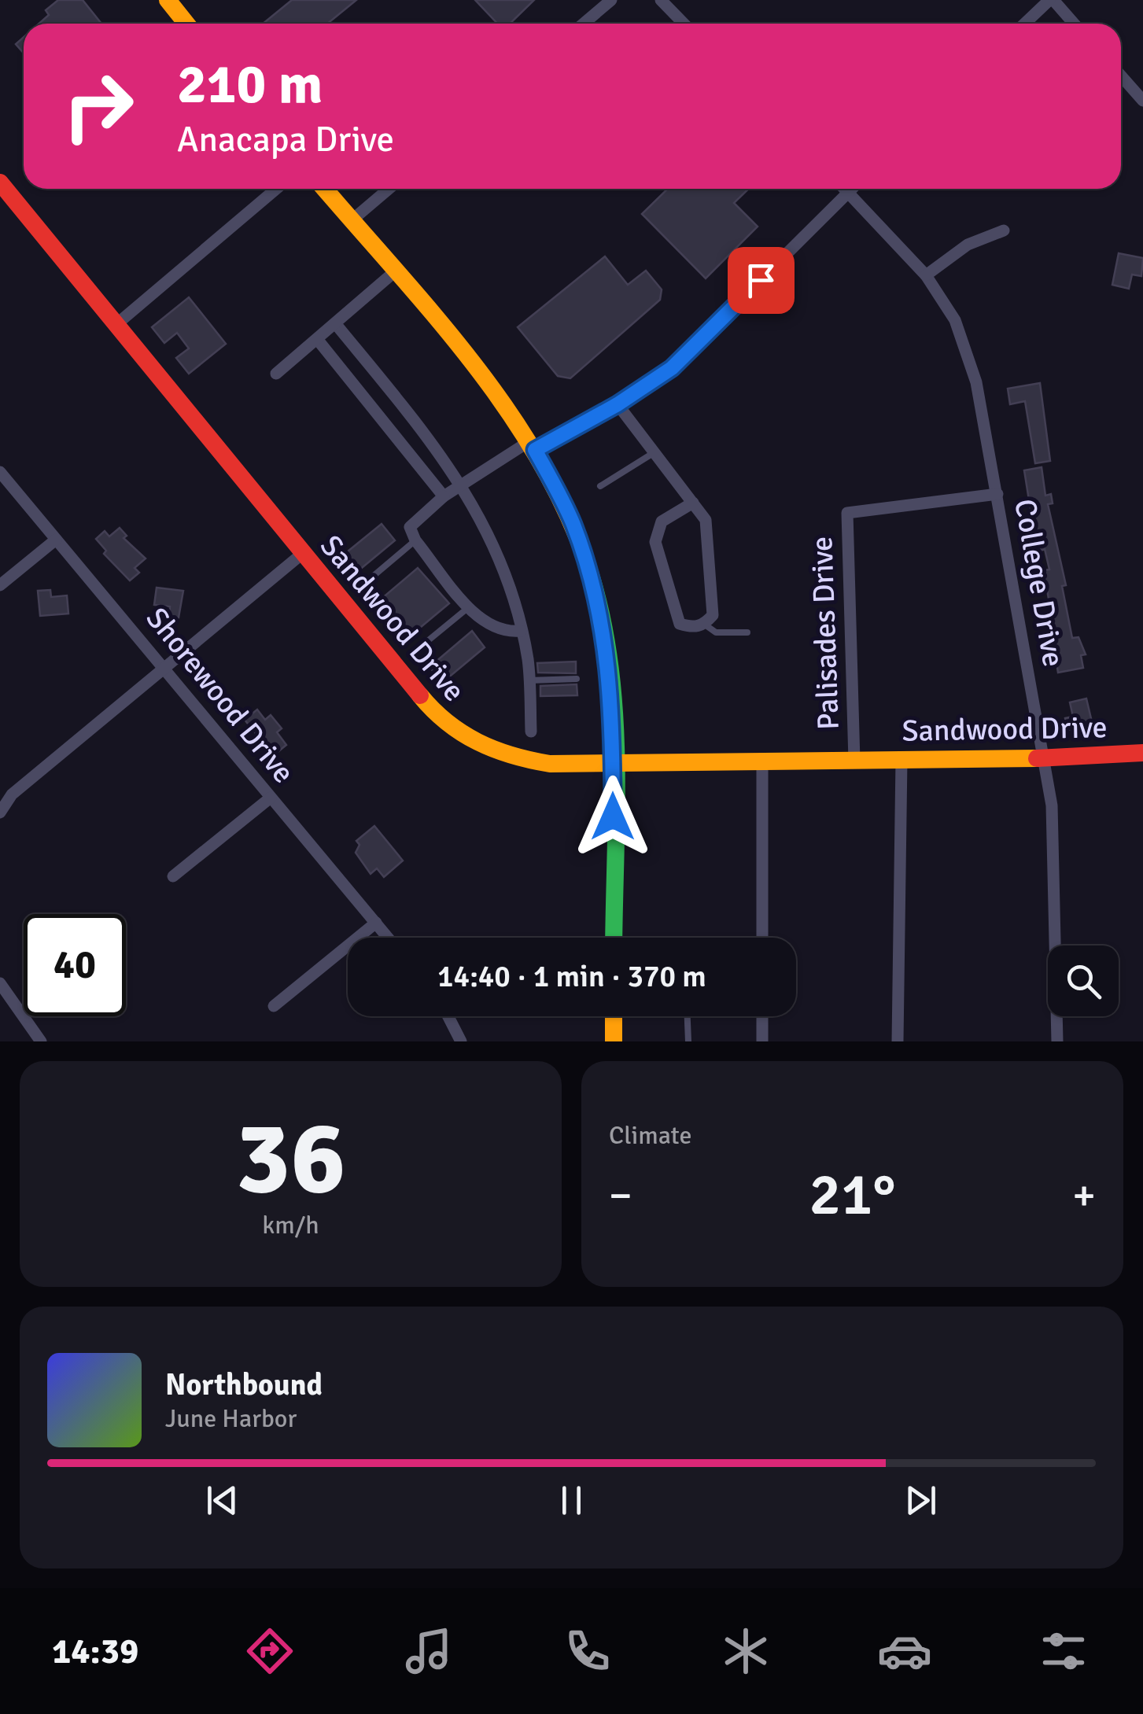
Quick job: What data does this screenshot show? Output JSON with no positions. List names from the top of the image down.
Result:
{
  "streets": {
    "street": [
      "College Drive",
      "Sandwood Drive",
      "Palisades Drive",
      "Shorewood Drive"
    ]
  },
  "crossings": [
    ["College Drive", "Sandwood Drive"],
    ["College Drive", "Palisades Drive"],
    ["Sandwood Drive", "Palisades Drive"]
  ],
  "page": {
    "turn": ["210 m", "Anacapa Drive"],
    "limit": "40",
    "trip": "14:40 · 1 min · 370 m",
    "tile": [
      ["36", "km/h"],
      "Climate"
    ],
    "heat": ["−", "21°", "+"],
    "song": ["Northbound", "June Harbor"],
    "tabs": "14:39"
  }
}
